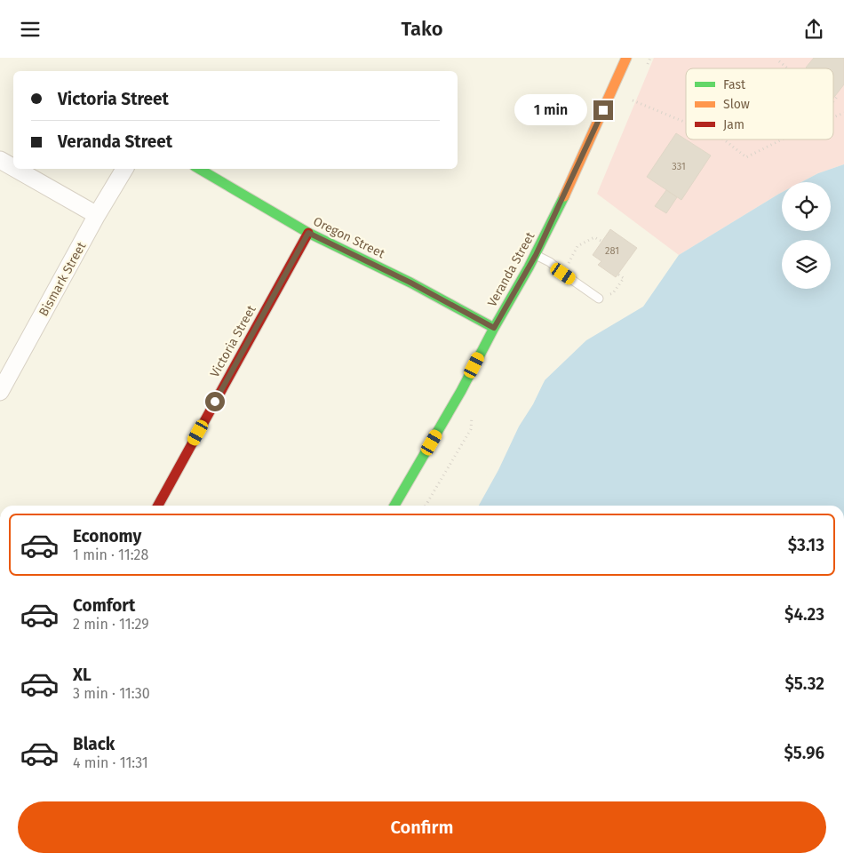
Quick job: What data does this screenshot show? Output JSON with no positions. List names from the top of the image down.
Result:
{
  "streets": {
    "main road": ["Oregon Street", "Veranda Street", "Victoria Street"],
    "street": ["Bismark Street"]
  },
  "crossings": [
    ["Oregon Street", "Veranda Street"],
    ["Oregon Street", "Victoria Street"]
  ],
  "house_numbers": ["331", "281"],
  "legend": ["Fast", "Slow", "Jam"],
  "page": {
    "header": "Tako",
    "banner": ["Victoria Street", "Veranda Street"],
    "bubble": "1 min",
    "list": [
      {
        "name": "Economy",
        "note": "1 min · 11:28",
        "value": "$3.13"
      },
      {
        "name": "Comfort",
        "note": "2 min · 11:29",
        "value": "$4.23"
      },
      {
        "name": "XL",
        "note": "3 min · 11:30",
        "value": "$5.32"
      },
      {
        "name": "Black",
        "note": "4 min · 11:31",
        "value": "$5.96"
      }
    ],
    "buttons": "Confirm"
  }
}
